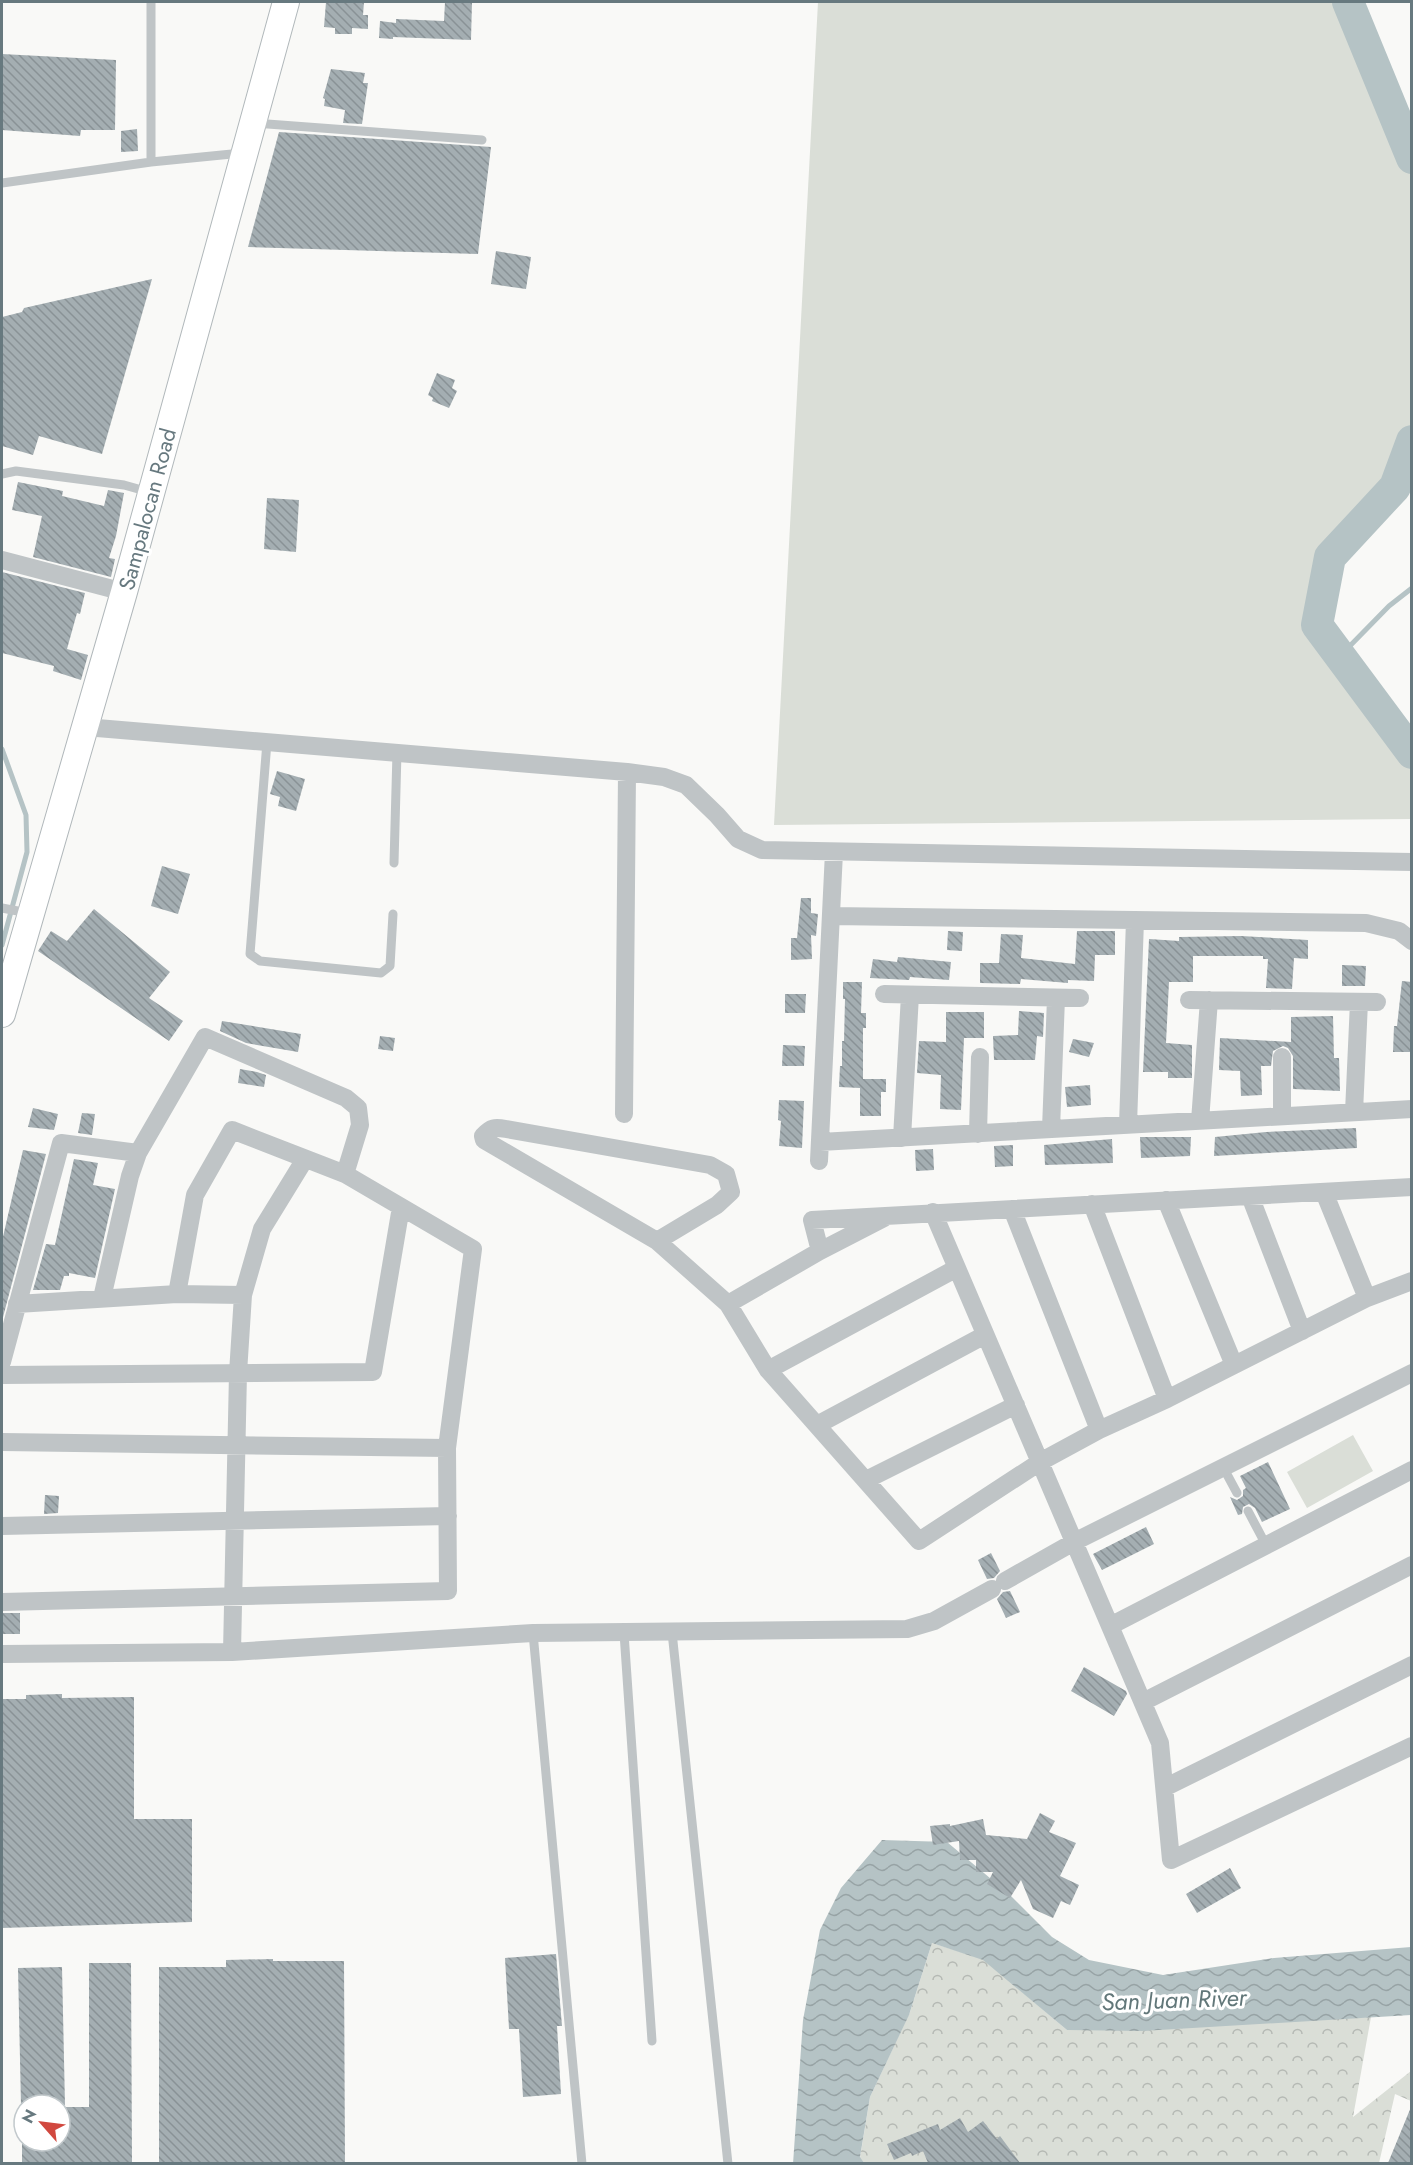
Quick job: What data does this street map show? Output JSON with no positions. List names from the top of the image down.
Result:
{
  "streets": {
    "main road": ["Sampalocan Road"]
  },
  "water": ["San Juan River"],
  "north": "top left"
}
